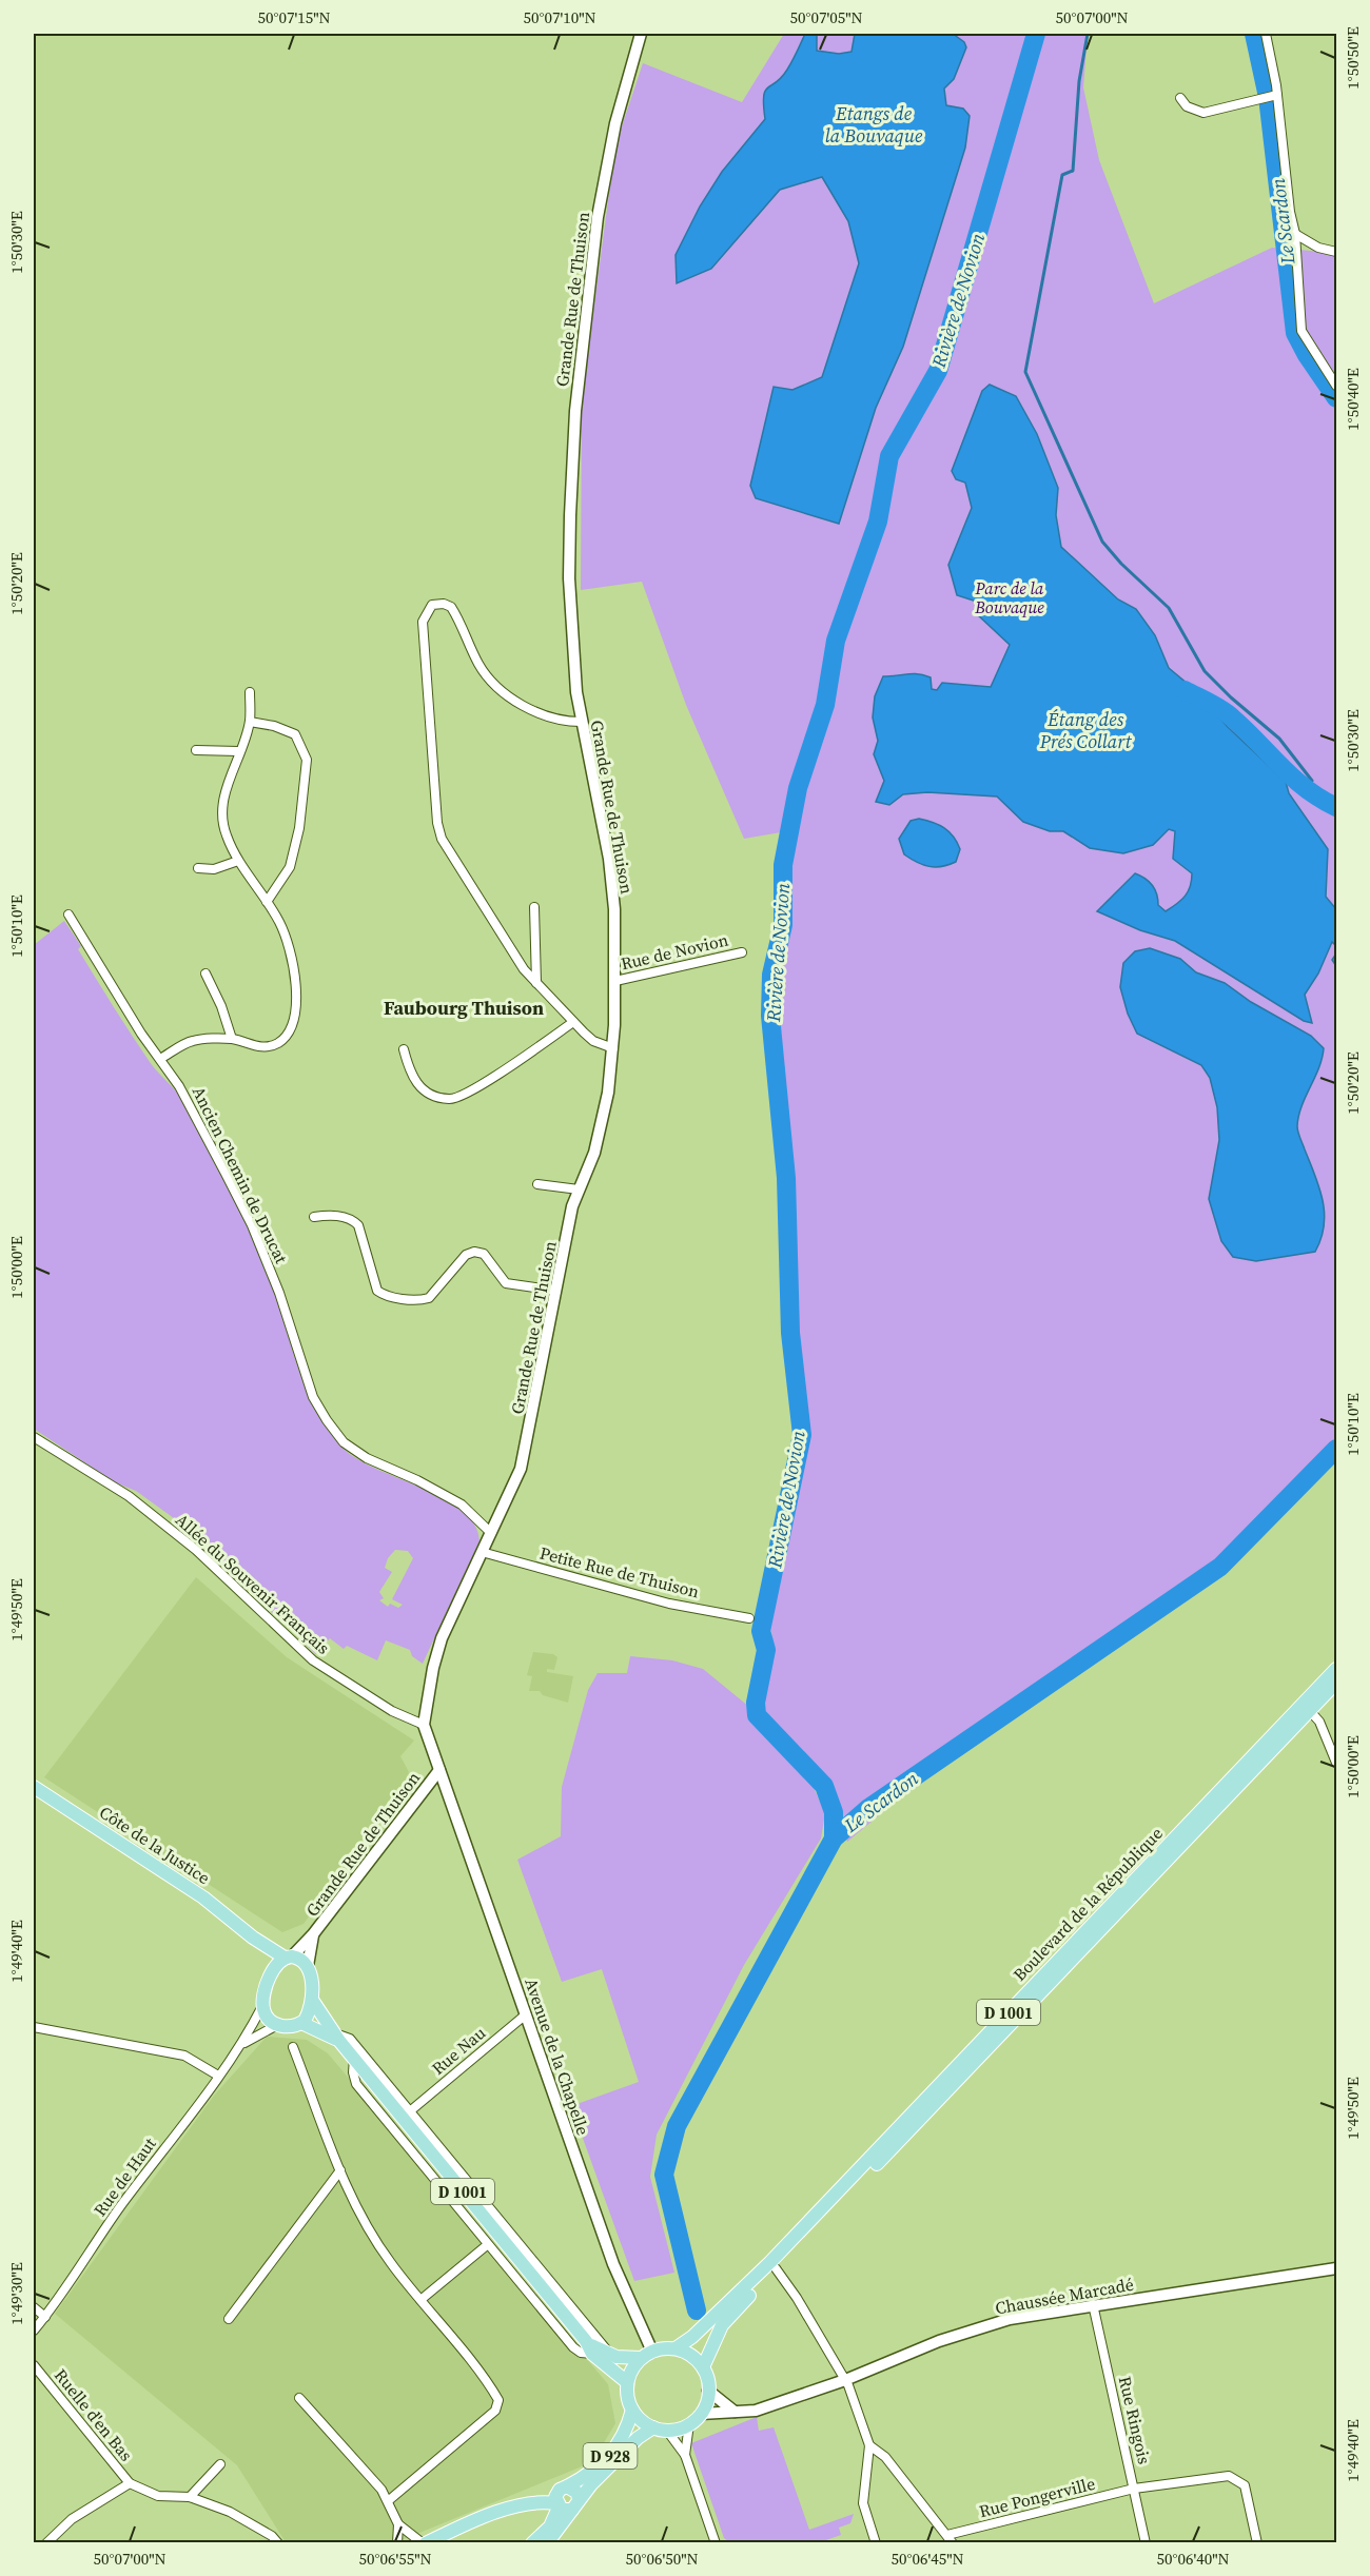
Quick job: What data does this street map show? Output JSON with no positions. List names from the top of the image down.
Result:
{
  "streets": {
    "main road": [
      "Côte de la Justice",
      "Boulevard de la République",
      "D 1001",
      "D 928"
    ],
    "street": [
      "Grande Rue de Thuison",
      "Rue de Novion",
      "Ancien Chemin de Drucat",
      "Petite Rue de Thuison",
      "Allée du Souvenir Français",
      "Rue Nau",
      "Avenue de la Chapelle",
      "Rue de Haut",
      "Chaussée Marcadé",
      "Ruelle d'en Bas",
      "Rue Ringois",
      "Rue Pongerville"
    ]
  },
  "crossings": [
    ["Grande Rue de Thuison", "Rue de Novion"],
    ["Grande Rue de Thuison", "Ancien Chemin de Drucat"],
    ["Grande Rue de Thuison", "Petite Rue de Thuison"],
    ["Grande Rue de Thuison", "Allée du Souvenir Français"],
    ["Grande Rue de Thuison", "Côte de la Justice"],
    ["Grande Rue de Thuison", "D 1001"],
    ["Grande Rue de Thuison", "Avenue de la Chapelle"],
    ["Grande Rue de Thuison", "Rue de Haut"],
    ["Côte de la Justice", "D 1001"],
    ["Côte de la Justice", "Rue de Haut"],
    ["Boulevard de la République", "D 1001"],
    ["Boulevard de la République", "Avenue de la Chapelle"],
    ["Boulevard de la République", "Chaussée Marcadé"],
    ["Boulevard de la République", "D 928"],
    ["D 1001", "Avenue de la Chapelle"],
    ["D 1001", "Rue de Haut"],
    ["D 1001", "Chaussée Marcadé"],
    ["D 1001", "D 928"],
    ["Rue Nau", "Avenue de la Chapelle"],
    ["Avenue de la Chapelle", "Chaussée Marcadé"],
    ["Avenue de la Chapelle", "D 928"],
    ["Chaussée Marcadé", "Rue Ringois"],
    ["Chaussée Marcadé", "D 928"],
    ["Rue Ringois", "Rue Pongerville"]
  ],
  "districts": ["Faubourg Thuison"],
  "water": [
    "Etangs de la Bouvaque",
    "Le Scardon",
    "Rivière de Novion",
    "Étang des Prés Collart"
  ],
  "parks": ["Parc de la Bouvaque"],
  "coordinates": [
    "50°07'15\"N",
    "50°07'10\"N",
    "50°07'05\"N",
    "50°07'00\"N",
    "1°50'50\"E",
    "1°50'30\"E",
    "1°50'40\"E",
    "1°50'20\"E",
    "1°50'10\"E",
    "1°50'00\"E",
    "1°49'50\"E",
    "1°49'40\"E",
    "1°49'30\"E",
    "50°06'55\"N",
    "50°06'50\"N",
    "50°06'45\"N",
    "50°06'40\"N"
  ]
}
